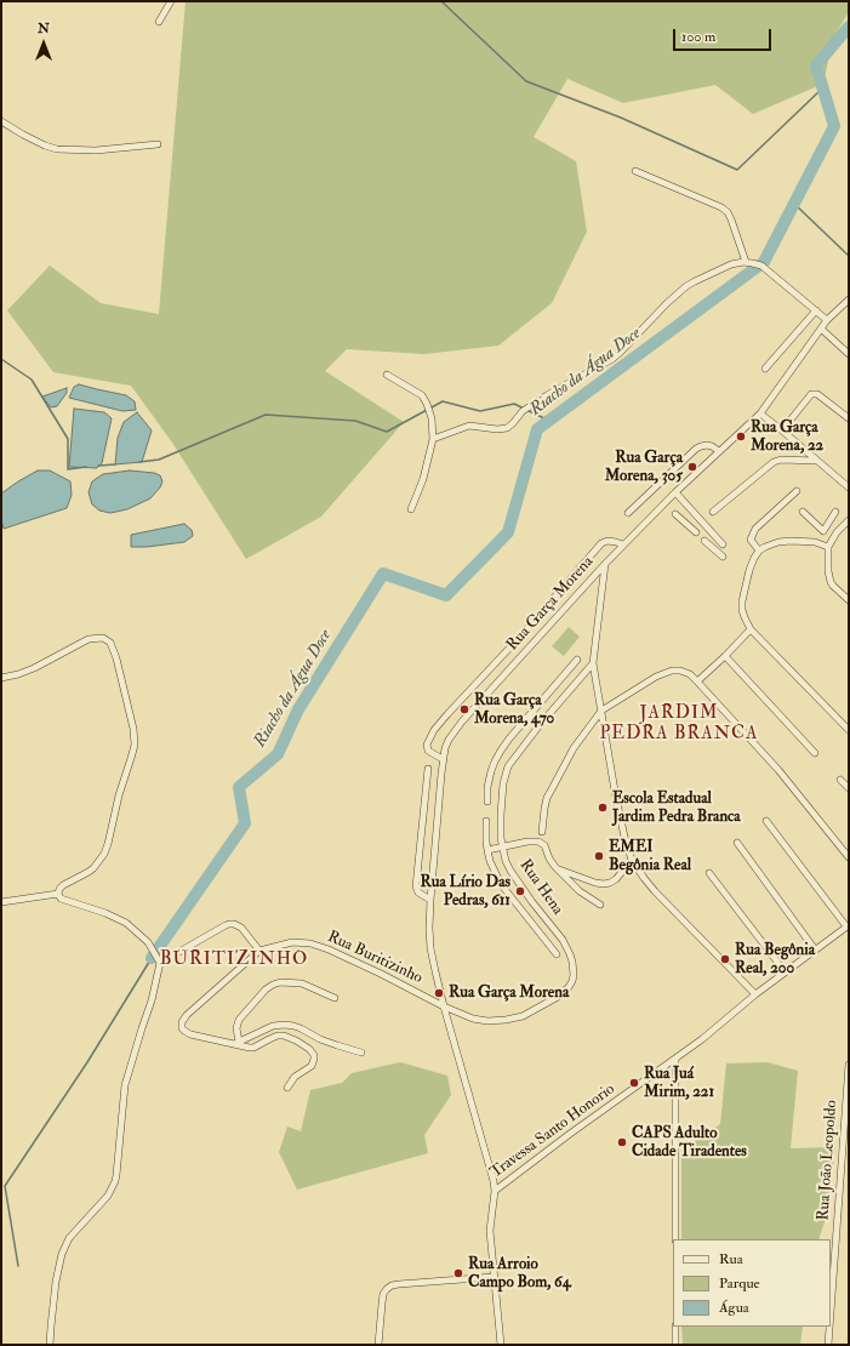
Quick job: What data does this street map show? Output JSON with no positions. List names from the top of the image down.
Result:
{
  "streets": {
    "street": [
      "Rua Garça Morena",
      "Rua Hena",
      "Rua Buritizinho",
      "Travessa Santo Honorio",
      "Rua João Leopoldo"
    ]
  },
  "crossings": [
    ["Rua Garça Morena", "Rua Hena"],
    ["Rua Garça Morena", "Rua Buritizinho"],
    ["Rua Garça Morena", "Travessa Santo Honorio"],
    ["Rua Hena", "Rua Buritizinho"]
  ],
  "districts": ["JARDIM PEDRA BRANCA", "BURITIZINHO"],
  "water": ["Riacho da Água Doce"],
  "places": [
    "Rua Garça Morena, 22",
    "Rua Garça Morena, 305",
    "Rua Garça Morena, 470",
    "Escola Estadual Jardim Pedra Branca",
    "EMEI Begônia Real",
    "Rua Lírio Das Pedras, 611",
    "Rua Begônia Real, 200",
    "Rua Garça Morena",
    "Rua Juá Mirim, 221",
    "CAPS Adulto Cidade Tiradentes",
    "Rua Arroio Campo Bom, 64"
  ],
  "legend": ["Rua", "Parque", "Água"],
  "scale_bar": "100 m",
  "north": "top"
}
